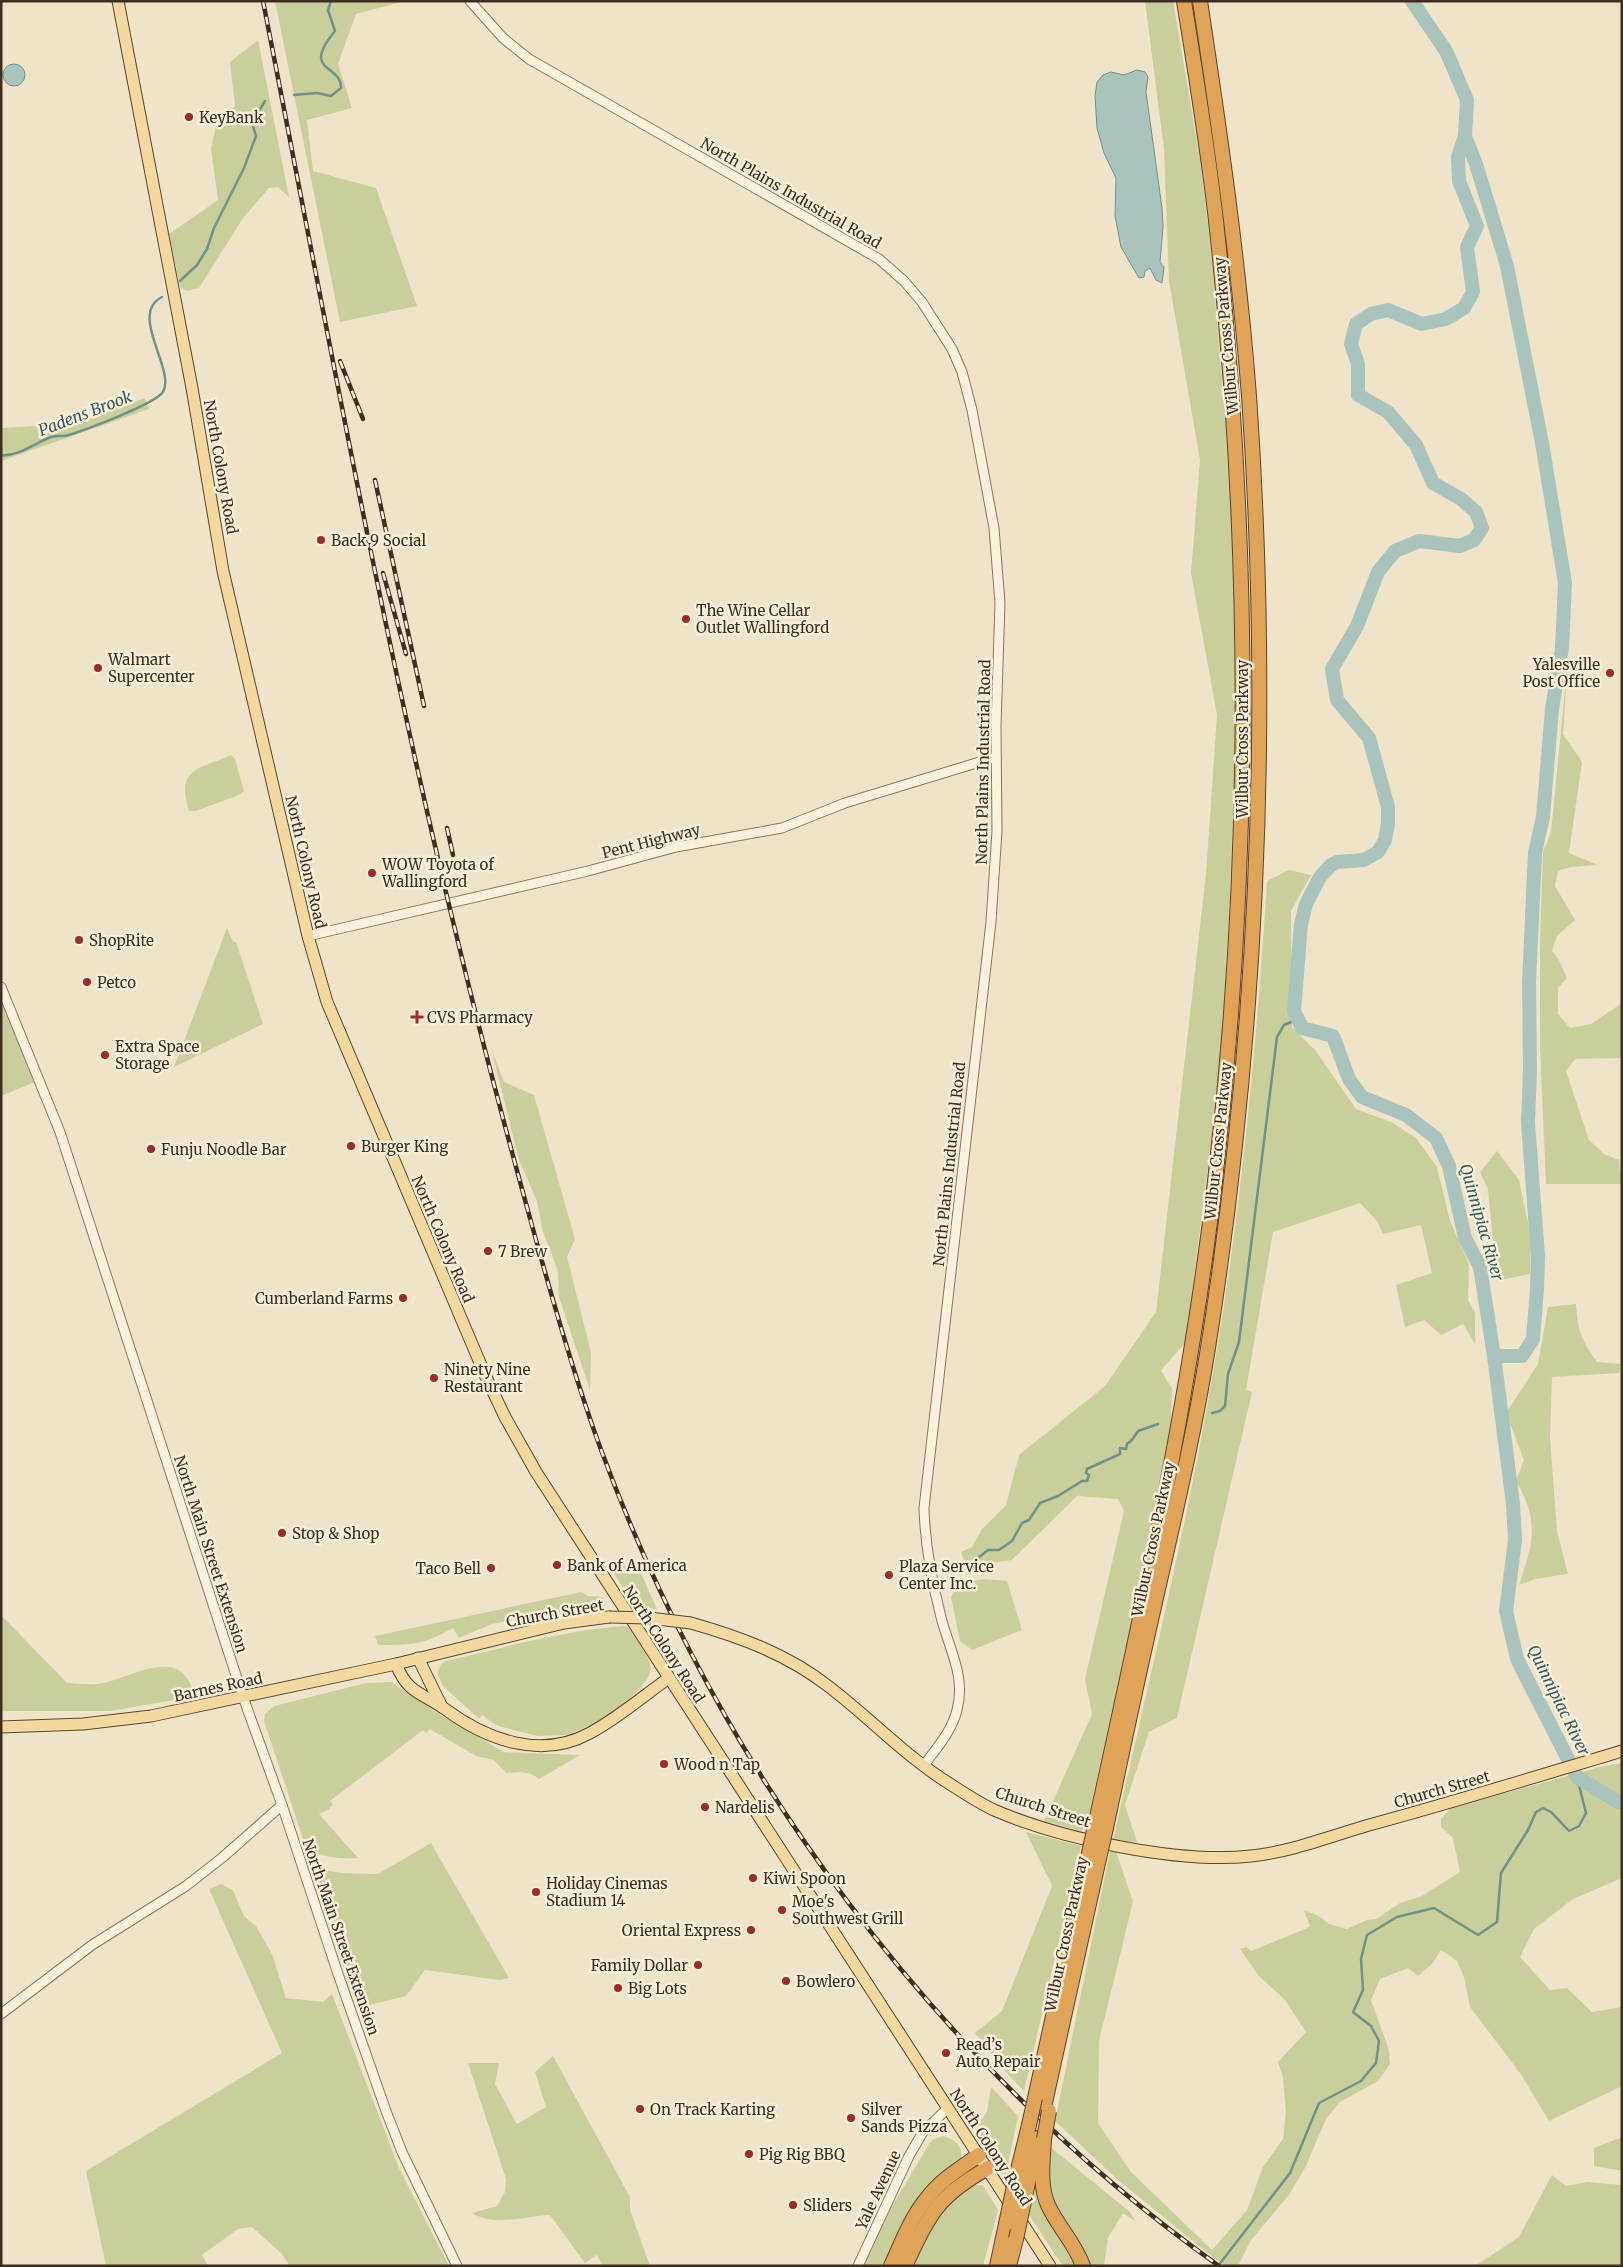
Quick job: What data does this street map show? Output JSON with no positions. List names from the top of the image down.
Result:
{
  "streets": {
    "highway": ["Wilbur Cross Parkway"],
    "main road": ["North Colony Road", "Church Street", "Barnes Road"],
    "street": [
      "North Plains Industrial Road",
      "Pent Highway",
      "North Main Street Extension",
      "Yale Avenue"
    ]
  },
  "crossings": [
    ["North Plains Industrial Road", "Pent Highway"],
    ["North Plains Industrial Road", "Church Street"],
    ["North Colony Road", "Pent Highway"],
    ["North Colony Road", "Yale Avenue"],
    ["North Main Street Extension", "Barnes Road"],
    ["Church Street", "Barnes Road"]
  ],
  "water": ["Padens Brook", "Quinnipiac River"],
  "places": {
    "other": [
      "KeyBank",
      "Back 9 Social",
      "The Wine Cellar Outlet Wallingford",
      "Walmart Supercenter",
      "Yalesville Post Office",
      "WOW Toyota of Wallingford",
      "ShopRite",
      "Petco",
      "Extra Space Storage",
      "Burger King",
      "Funju Noodle Bar",
      "7 Brew",
      "Cumberland Farms",
      "Ninety Nine Restaurant",
      "Stop & Shop",
      "Bank of America",
      "Taco Bell",
      "Plaza Service Center Inc.",
      "Wood n Tap",
      "Nardelis",
      "Kiwi Spoon",
      "Holiday Cinemas Stadium 14",
      "Moe's Southwest Grill",
      "Oriental Express",
      "Family Dollar",
      "Bowlero",
      "Big Lots",
      "Read’s Auto Repair",
      "On Track Karting",
      "Silver Sands Pizza",
      "Pig Rig BBQ",
      "Sliders"
    ],
    "health": ["CVS Pharmacy"]
  }
}
